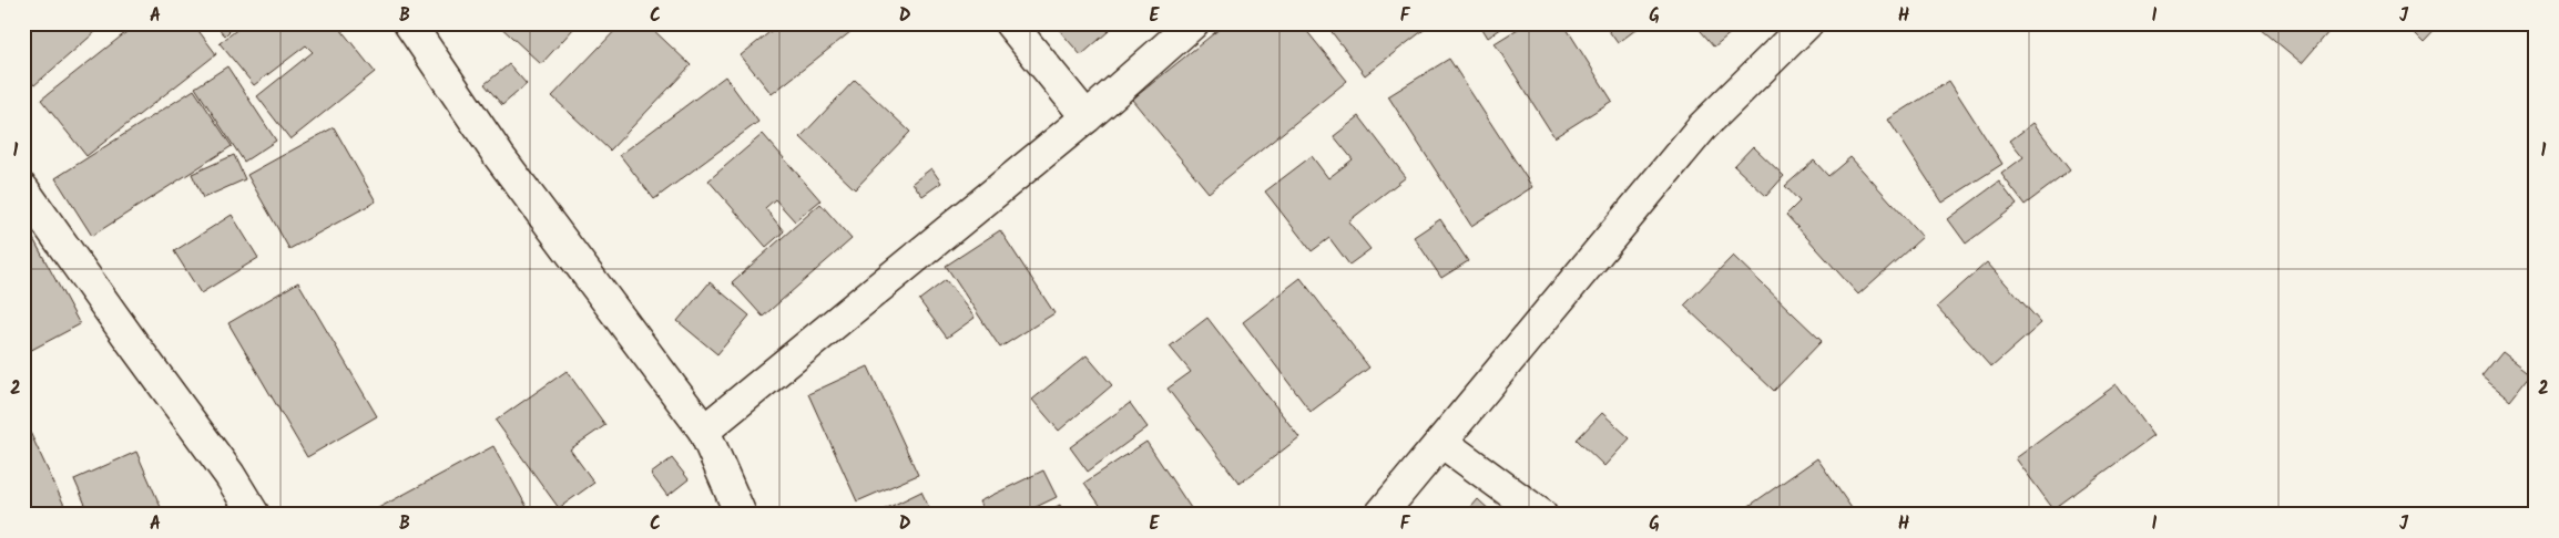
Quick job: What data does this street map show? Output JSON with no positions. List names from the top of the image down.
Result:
{
  "grid": {
    "columns": [
      "A",
      "B",
      "C",
      "D",
      "E",
      "F",
      "G",
      "H",
      "I",
      "J"
    ],
    "rows": ["1", "2"]
  }
}
